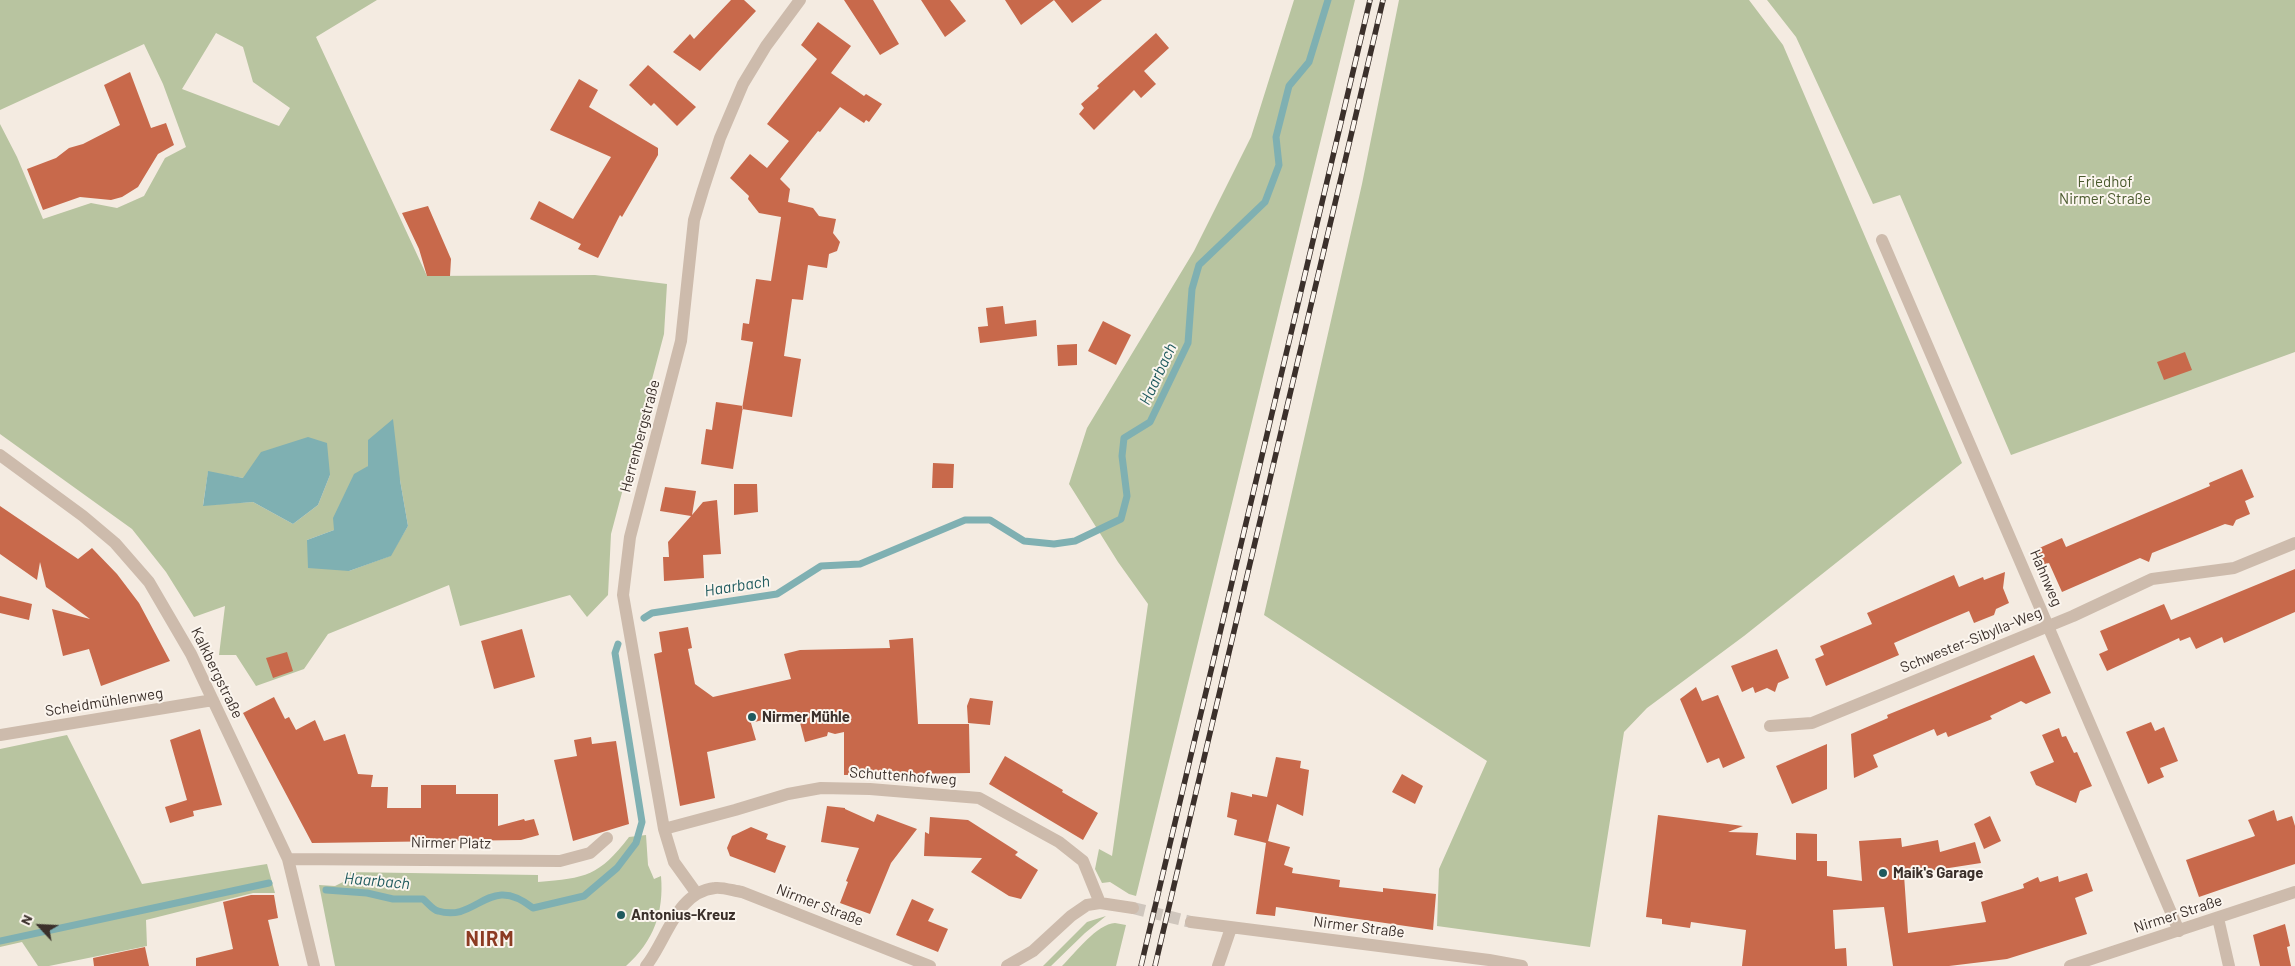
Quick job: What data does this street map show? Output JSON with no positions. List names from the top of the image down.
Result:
{
  "streets": {
    "street": [
      "Herrenbergstraße",
      "Hahnweg",
      "Schwester-Sibylla-Weg",
      "Kalkbergstraße",
      "Scheidmühlenweg",
      "Schuttenhofweg",
      "Nirmer Platz",
      "Nirmer Straße"
    ]
  },
  "crossings": [
    ["Herrenbergstraße", "Schuttenhofweg"],
    ["Herrenbergstraße", "Nirmer Straße"],
    ["Hahnweg", "Schwester-Sibylla-Weg"],
    ["Hahnweg", "Nirmer Straße"],
    ["Kalkbergstraße", "Scheidmühlenweg"],
    ["Kalkbergstraße", "Nirmer Platz"]
  ],
  "districts": ["NIRM"],
  "water": ["Haarbach"],
  "parks": ["Friedhof Nirmer Straße"],
  "places": ["Nirmer Mühle", "Maik's Garage", "Antonius-Kreuz"],
  "north": "top left"
}
